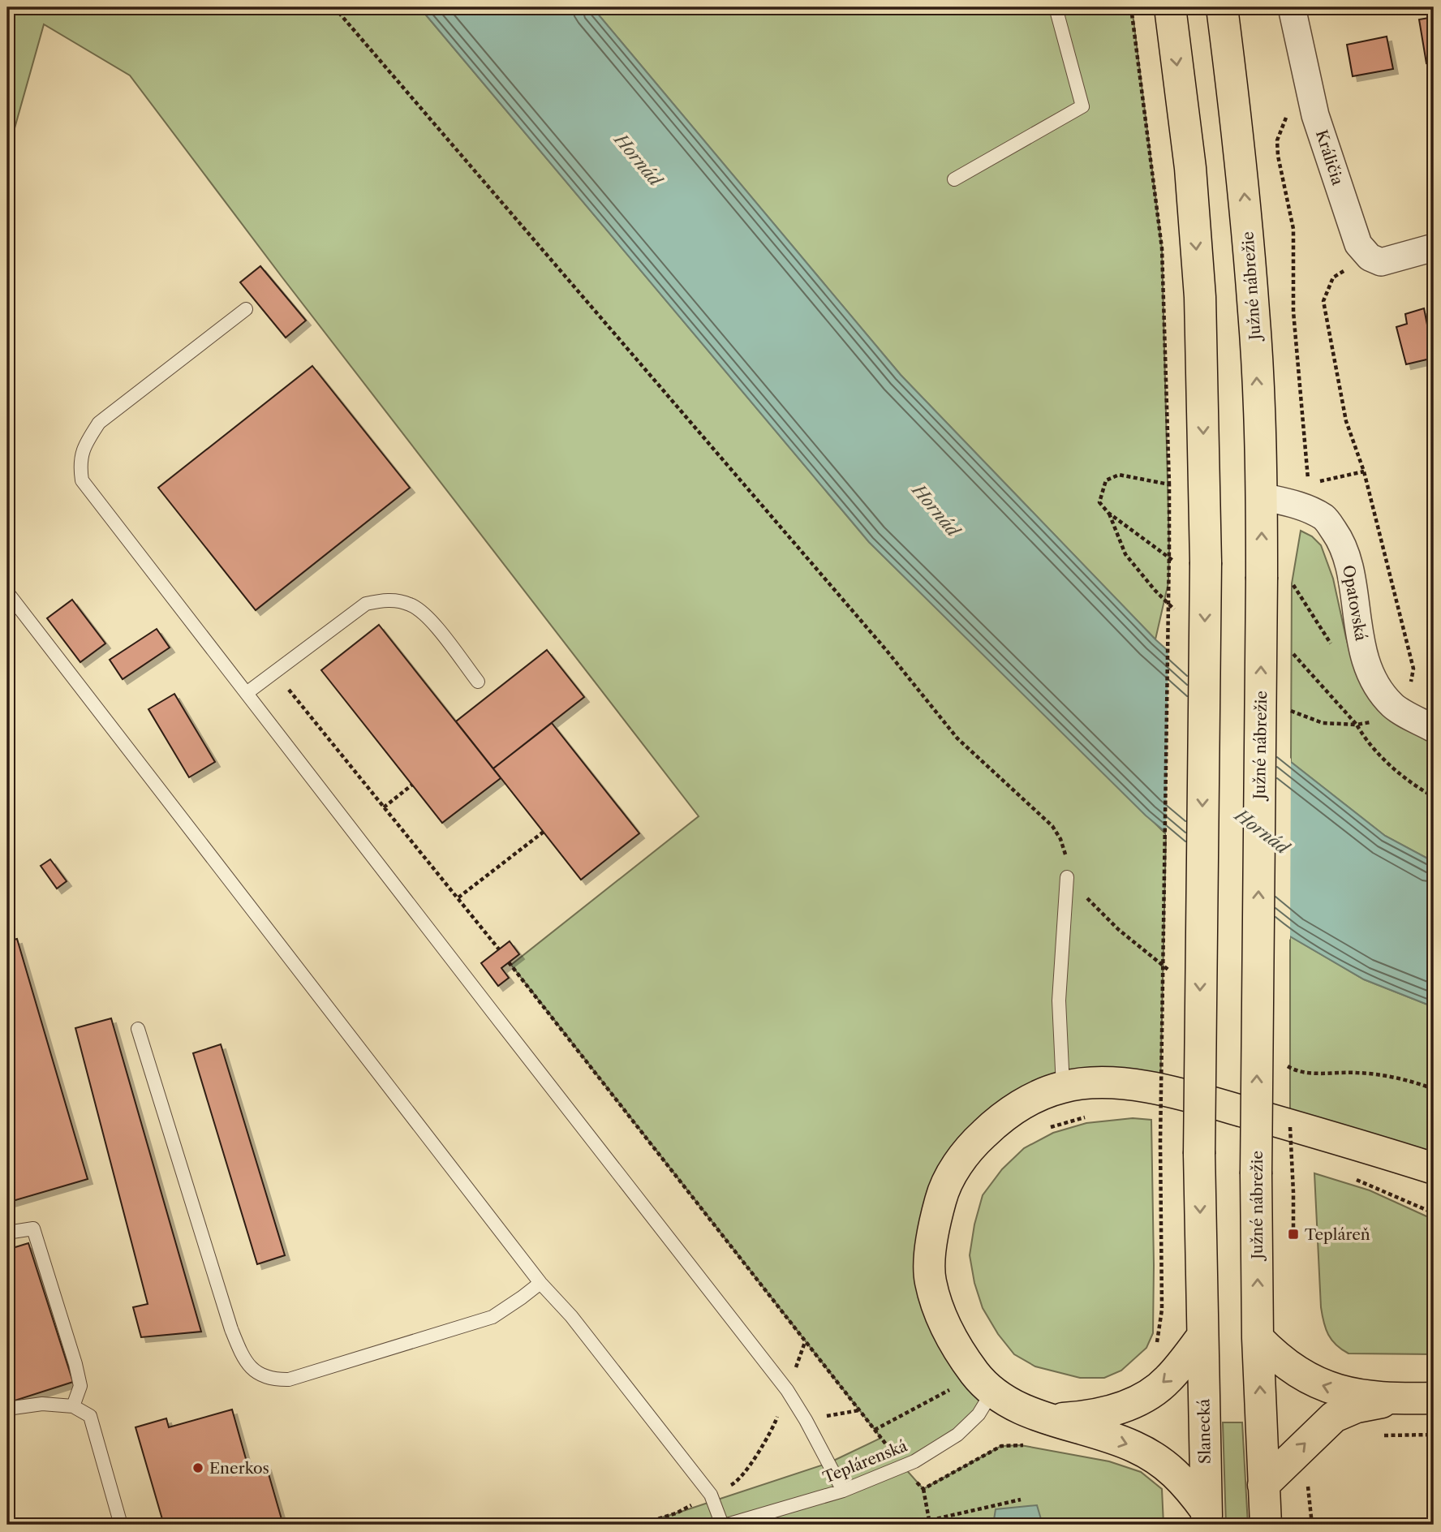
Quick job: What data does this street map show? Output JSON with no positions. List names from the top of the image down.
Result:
{
  "streets": {
    "highway": ["Južné nábrežie", "Slanecká"],
    "street": ["Králičia", "Opatovská"],
    "lane": ["Teplárenská"]
  },
  "crossings": [
    ["Južné nábrežie", "Opatovská"]
  ],
  "water": ["Hornád"],
  "places": {
    "transit": ["Tepláreň"],
    "other": ["Enerkos"]
  }
}
